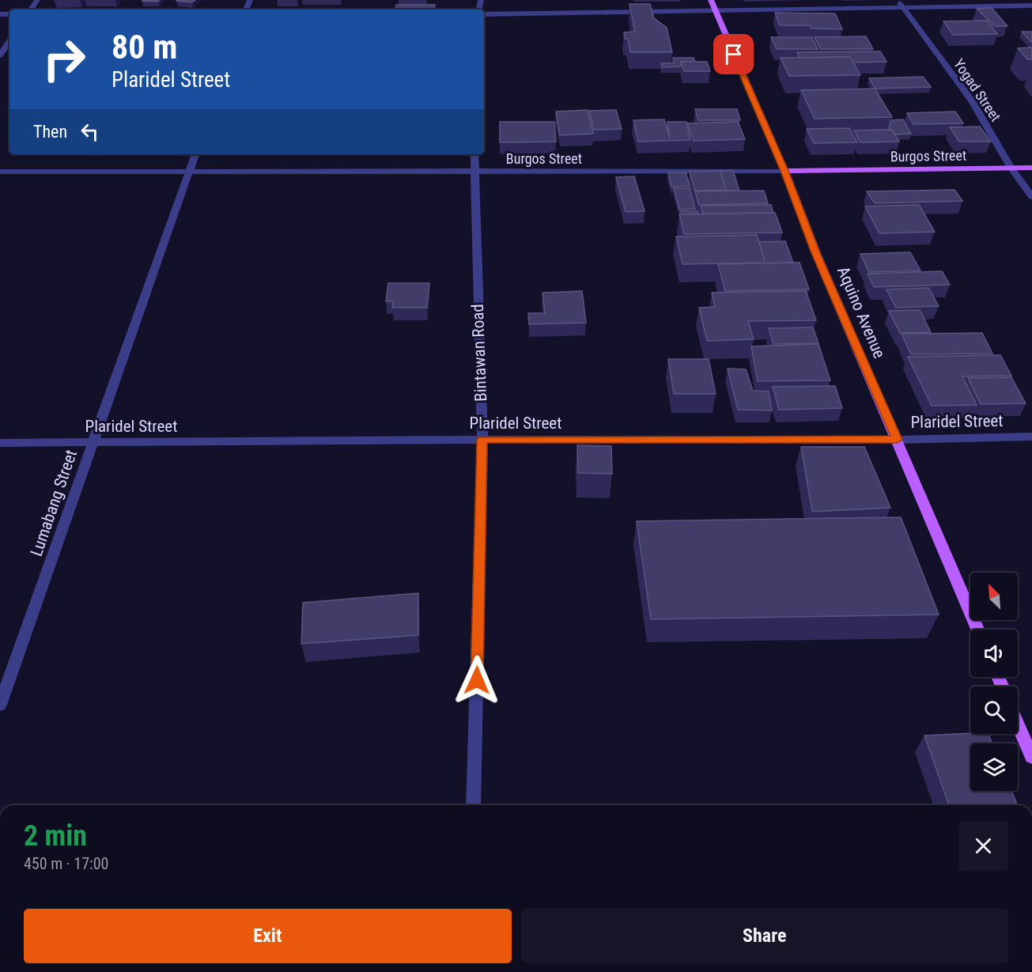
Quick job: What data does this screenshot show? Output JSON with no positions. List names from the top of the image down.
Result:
{
  "streets": {
    "main road": ["Burgos Street", "Aquino Avenue"],
    "street": [
      "Yogad Street",
      "Bintawan Road",
      "Plaridel Street",
      "Lumabang Street"
    ]
  },
  "crossings": [
    ["Yogad Street", "Burgos Street"],
    ["Burgos Street", "Aquino Avenue"],
    ["Burgos Street", "Bintawan Road"],
    ["Burgos Street", "Lumabang Street"],
    ["Aquino Avenue", "Plaridel Street"],
    ["Bintawan Road", "Plaridel Street"],
    ["Plaridel Street", "Lumabang Street"]
  ],
  "north": "top left",
  "page": {
    "turn": ["80 m", "Plaridel Street"],
    "then": "Then",
    "heading": ["2 min", "450 m · 17:00"],
    "buttons": ["Exit", "Share"]
  }
}
